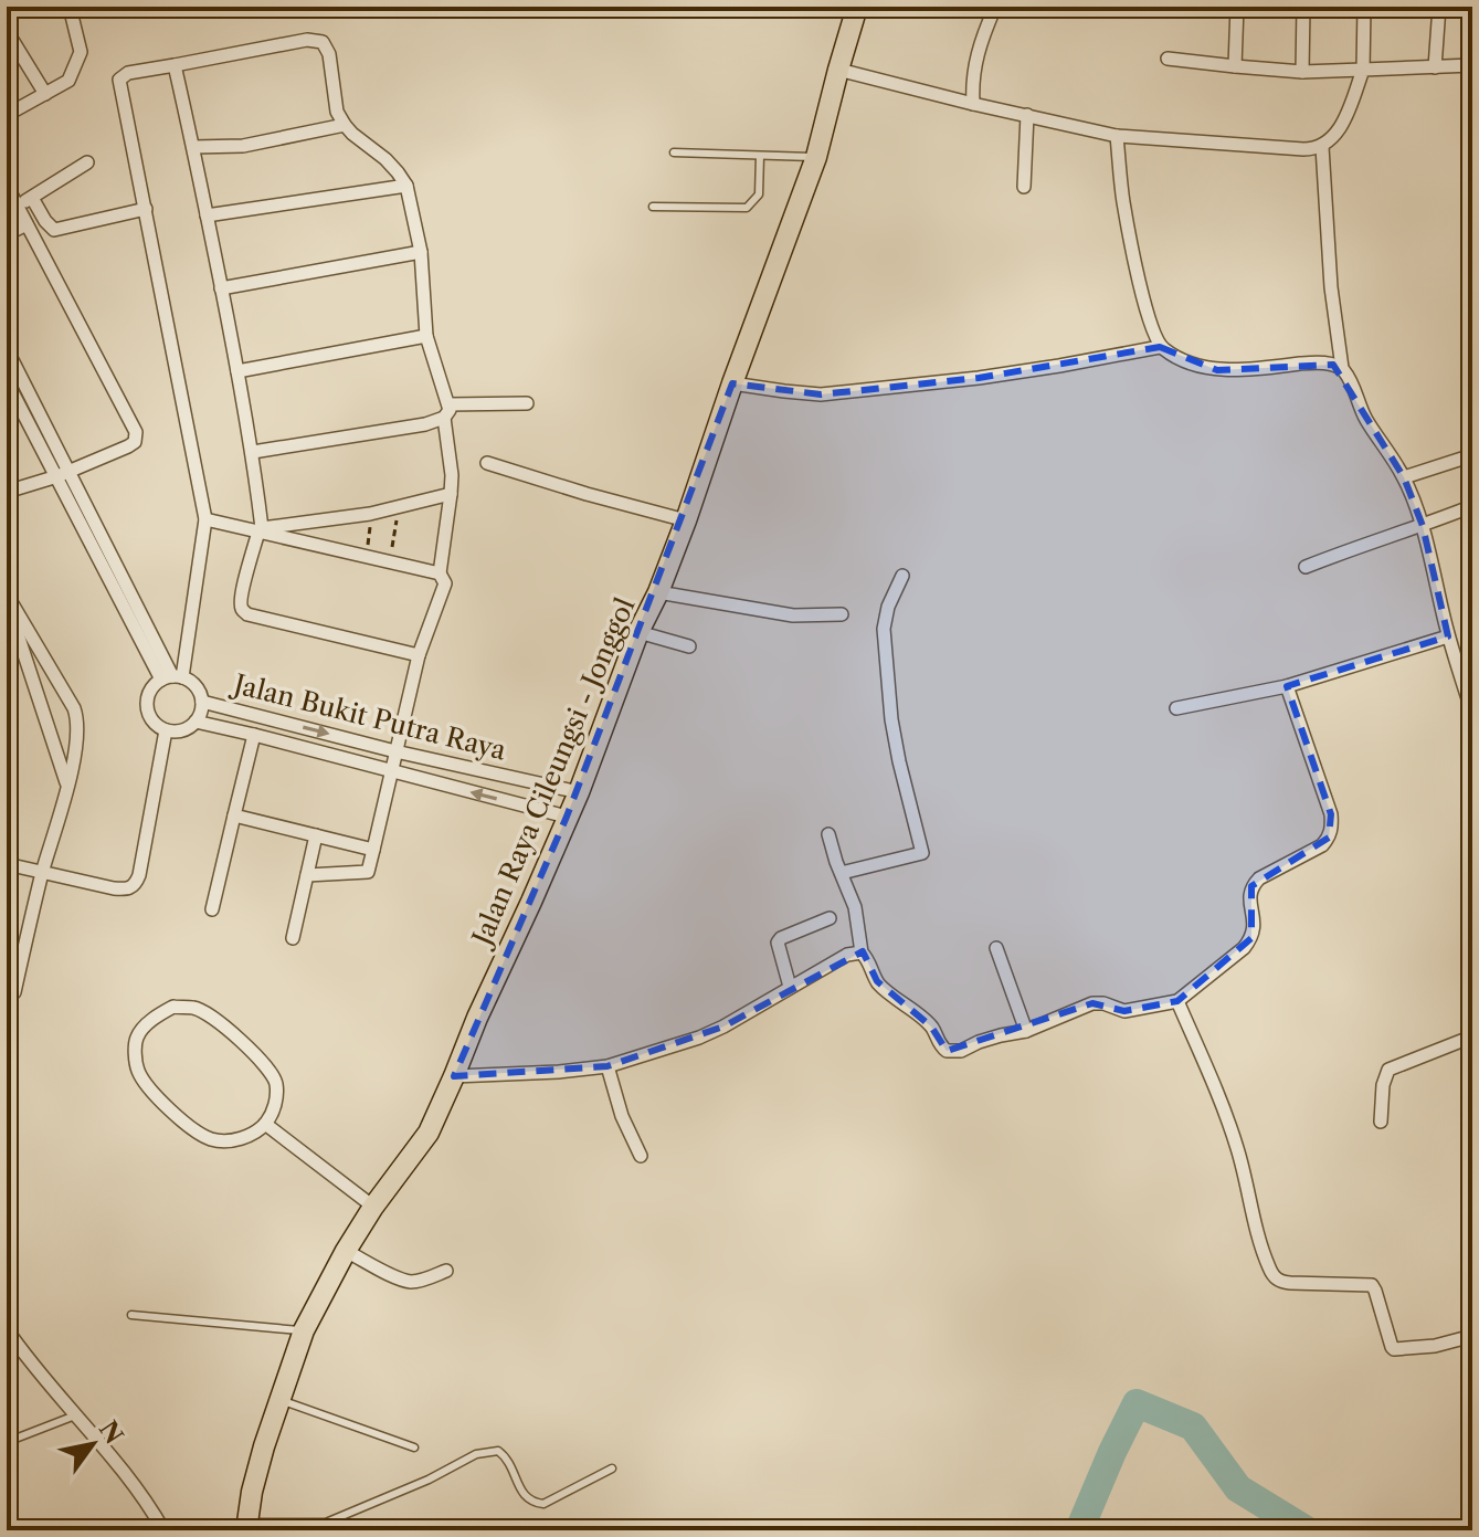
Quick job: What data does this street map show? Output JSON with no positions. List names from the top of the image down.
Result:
{
  "streets": {
    "main road": ["Jalan Raya Cileungsi - Jonggol"],
    "street": ["Jalan Bukit Putra Raya"]
  },
  "crossings": [
    ["Jalan Bukit Putra Raya", "Jalan Raya Cileungsi - Jonggol"]
  ],
  "north": "top right"
}
